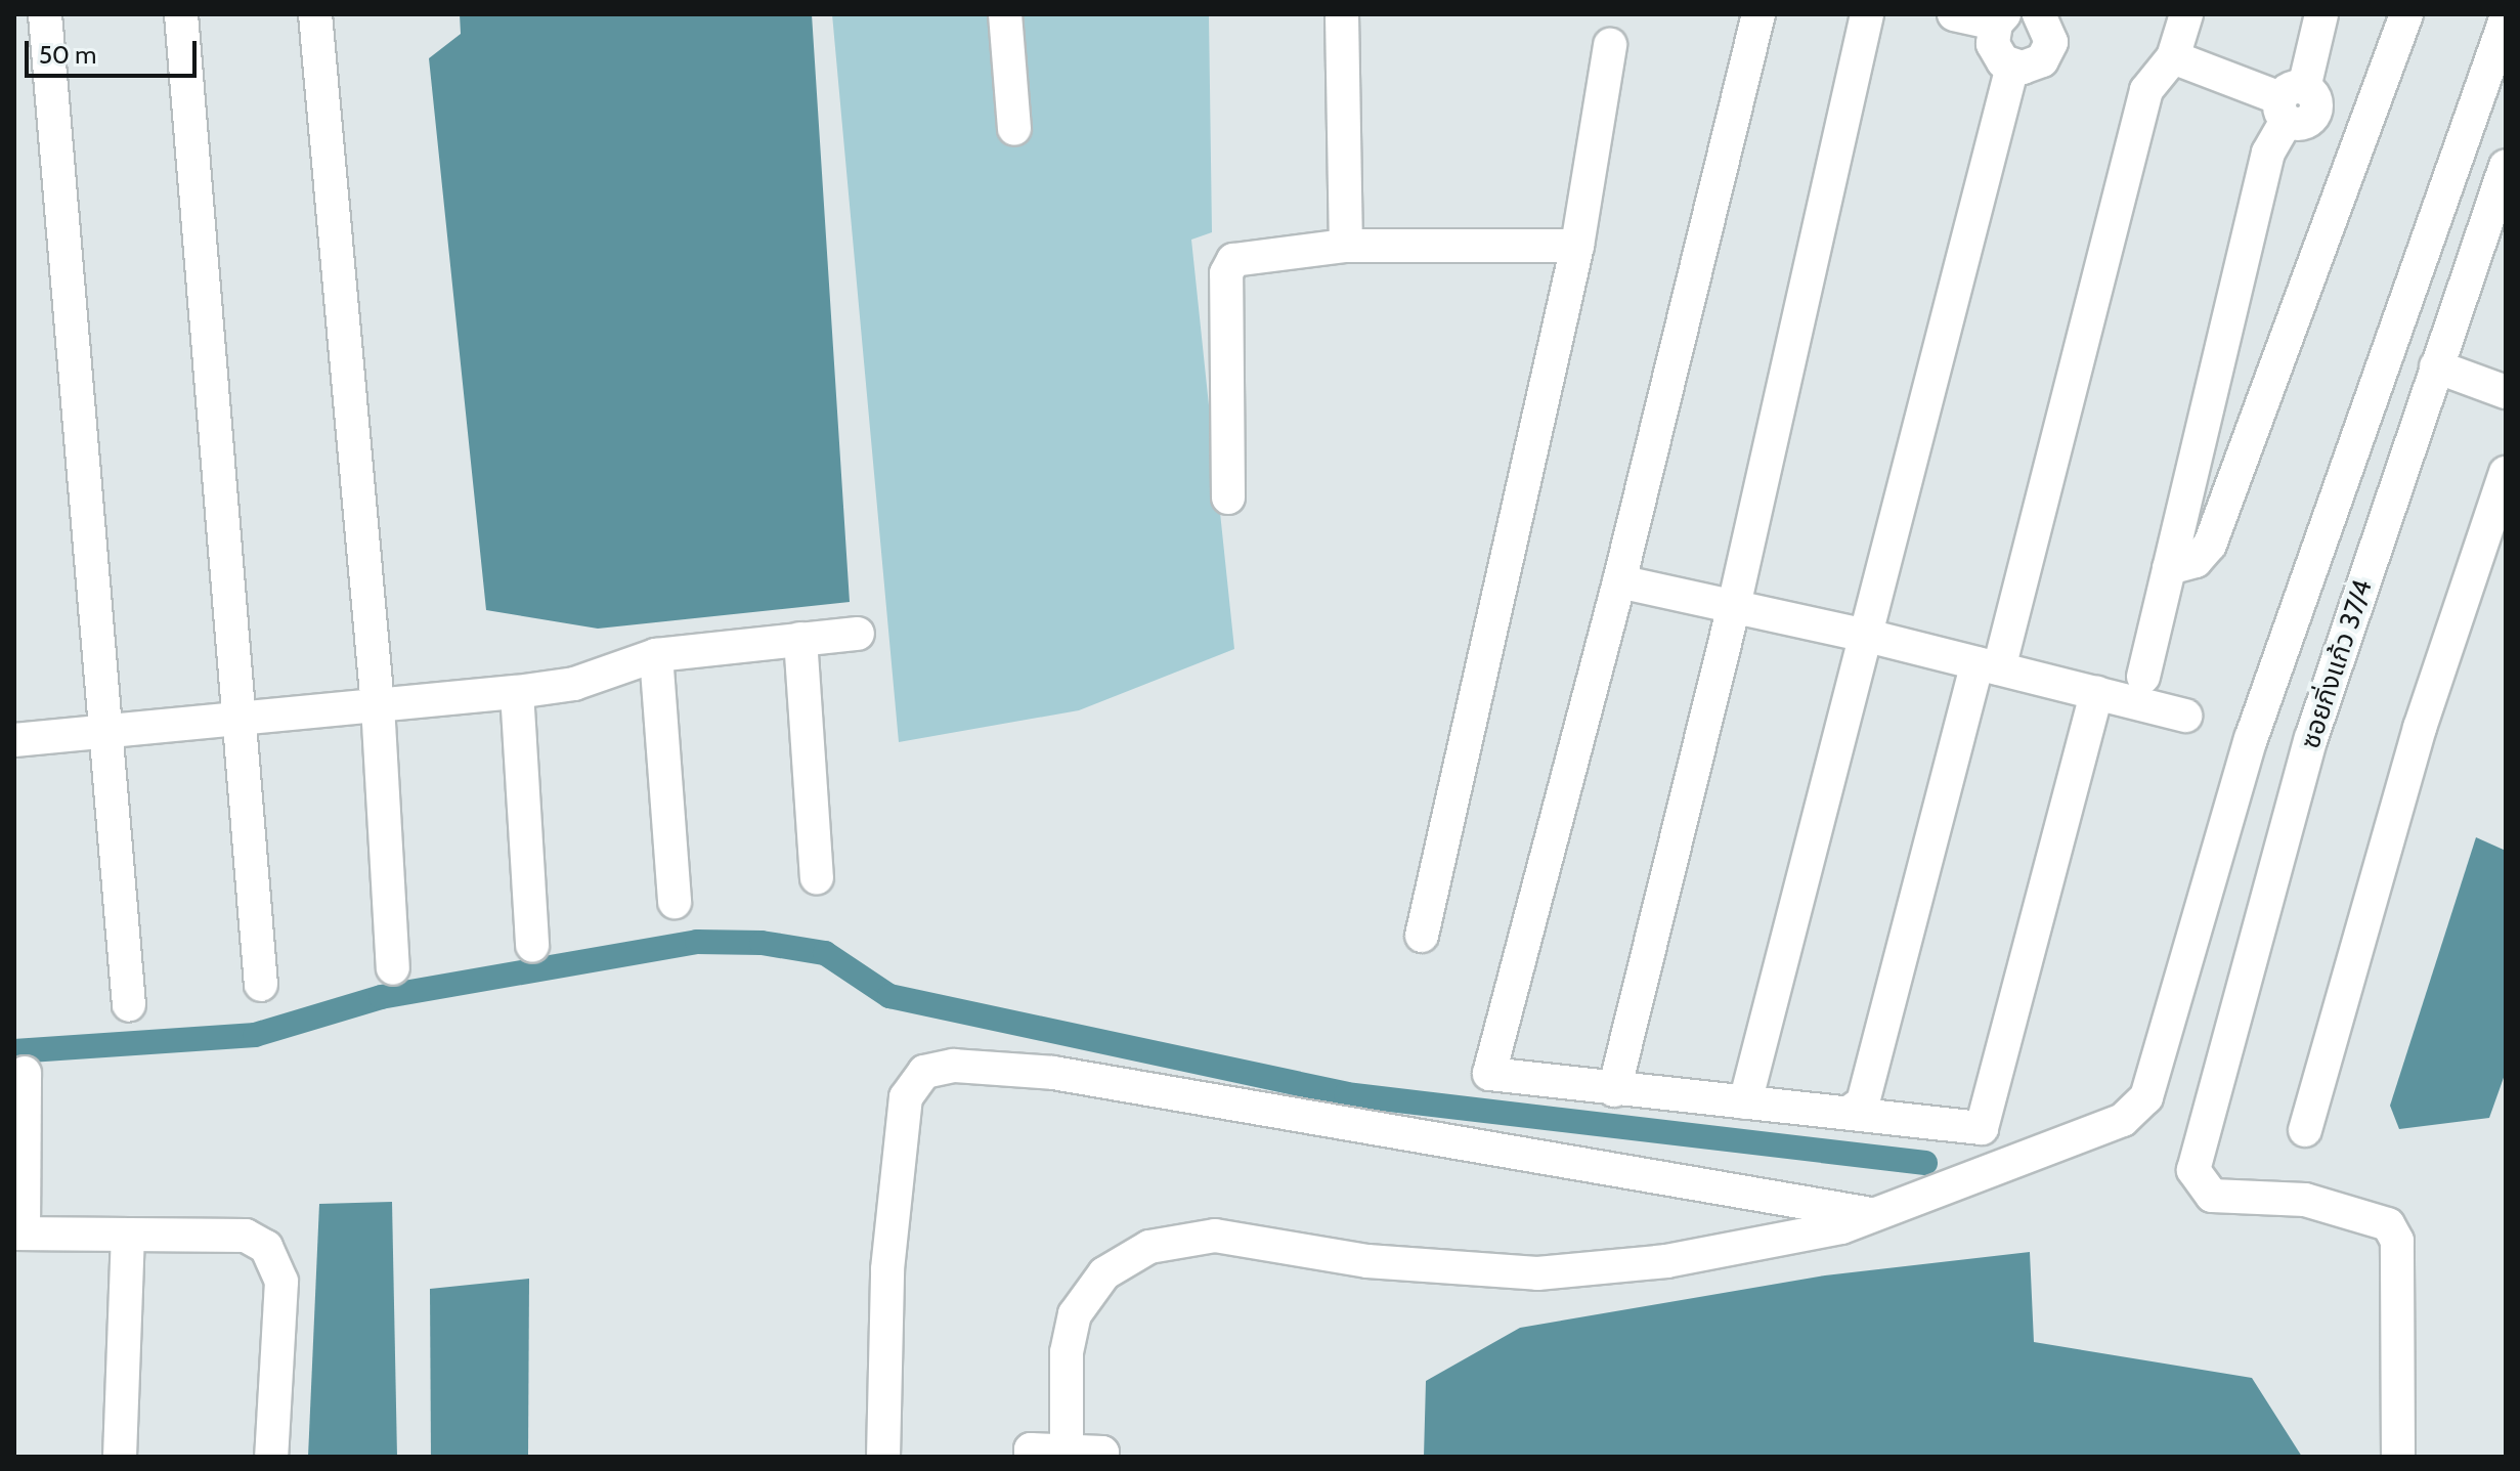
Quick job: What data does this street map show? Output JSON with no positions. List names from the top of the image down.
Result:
{
  "streets": {
    "street": ["ซอยกิ่งแก้ว 37/4"]
  },
  "scale_bar": "50 m"
}
